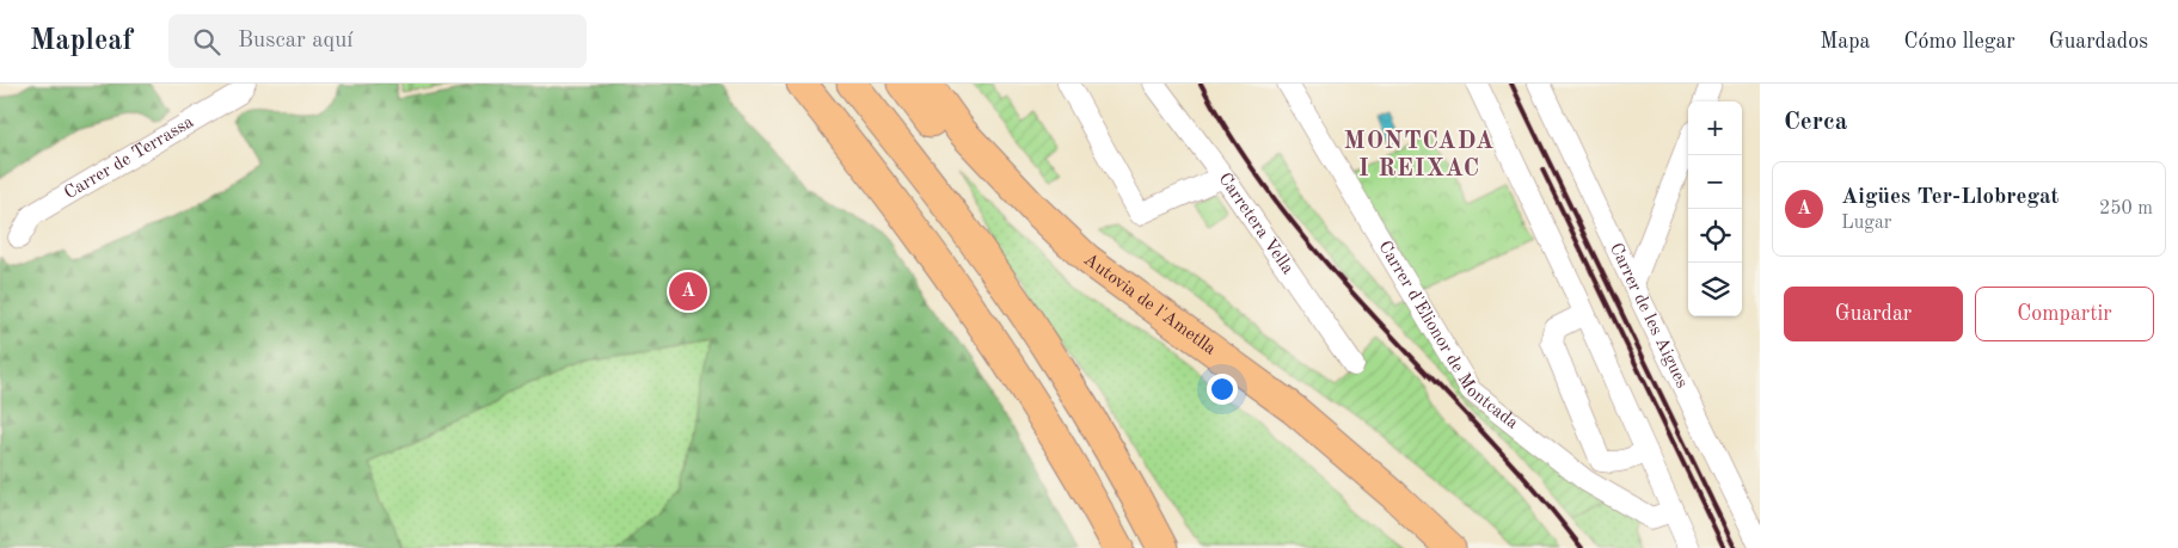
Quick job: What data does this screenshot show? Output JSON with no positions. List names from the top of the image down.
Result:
{
  "streets": {
    "highway": ["Autovia de l'Ametlla"],
    "street": [
      "Carrer de Terrassa",
      "Carretera Vella",
      "Carrer de les Aigues",
      "Carrer d'Elionor de Montcada"
    ]
  },
  "districts": ["MONTCADA I REIXAC"],
  "page": {
    "header": "Mapleaf",
    "search": "Buscar aquí",
    "nav": ["Mapa", "Cómo llegar", "Guardados"],
    "heading": "Cerca",
    "map_buttons": ["+", "−"],
    "list": [
      {
        "mark": "A",
        "name": "Aigües Ter-Llobregat",
        "note": "Lugar",
        "value": "250 m"
      }
    ],
    "buttons": ["Guardar", "Compartir"],
    "pins": "A"
  }
}
